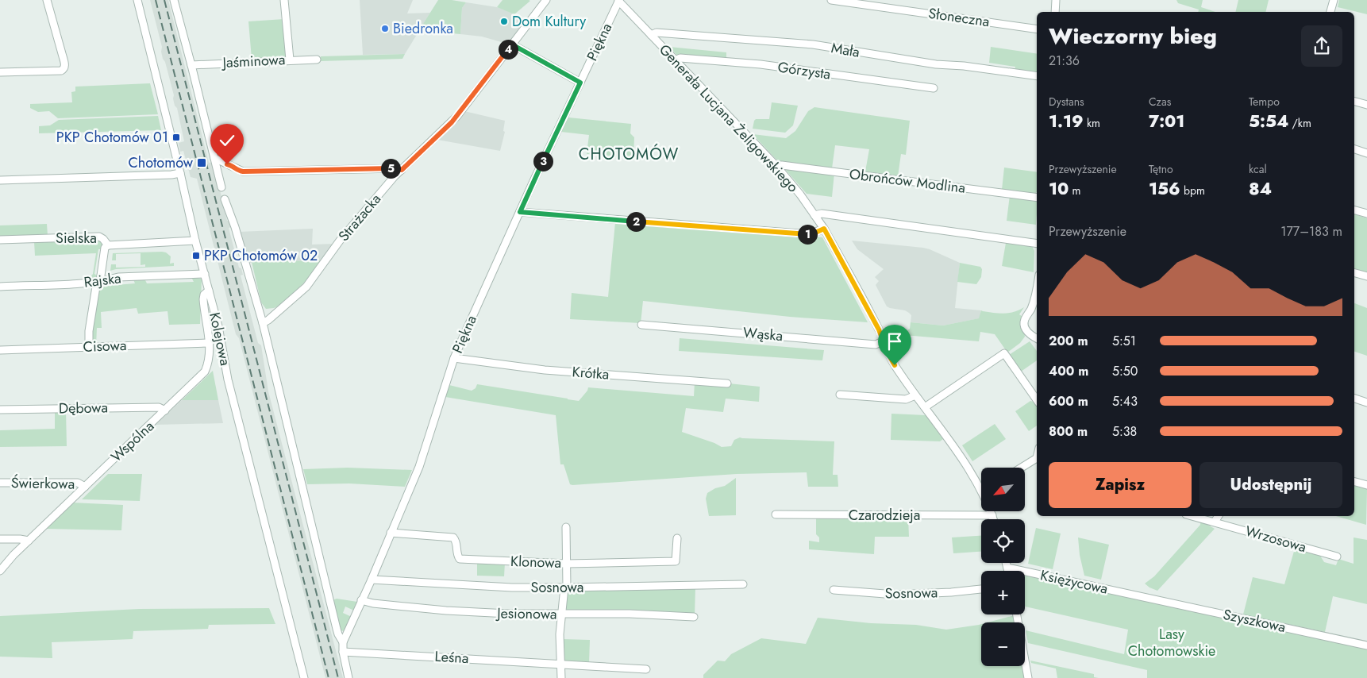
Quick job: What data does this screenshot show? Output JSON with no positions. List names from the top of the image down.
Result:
{
  "streets": {
    "street": [
      "Słoneczna",
      "Piękna",
      "Mała",
      "Jaśminowa",
      "Górzysta",
      "Generała Lucjana Żeligowskiego",
      "Obrońców Modlina",
      "Strażacka",
      "Sielska",
      "Rajska",
      "Wąska",
      "Kolejowa",
      "Cisowa",
      "Krótka",
      "Dębowa",
      "Wspólna",
      "Świerkowa",
      "Czarodzieja",
      "Wrzosowa",
      "Klonowa",
      "Księżycowa",
      "Sosnowa",
      "Jesionowa",
      "Szyszkowa",
      "Leśna"
    ]
  },
  "crossings": [
    ["Piękna", "Generała Lucjana Żeligowskiego"],
    ["Piękna", "Krótka"],
    ["Piękna", "Klonowa"],
    ["Piękna", "Sosnowa"],
    ["Piękna", "Jesionowa"],
    ["Piękna", "Leśna"],
    ["Mała", "Generała Lucjana Żeligowskiego"],
    ["Górzysta", "Generała Lucjana Żeligowskiego"],
    ["Generała Lucjana Żeligowskiego", "Obrońców Modlina"],
    ["Generała Lucjana Żeligowskiego", "Wąska"],
    ["Generała Lucjana Żeligowskiego", "Czarodzieja"],
    ["Sielska", "Kolejowa"],
    ["Rajska", "Kolejowa"],
    ["Kolejowa", "Wspólna"],
    ["Cisowa", "Wspólna"],
    ["Dębowa", "Wspólna"],
    ["Wspólna", "Świerkowa"],
    ["Księżycowa", "Szyszkowa"]
  ],
  "districts": ["CHOTOMÓW"],
  "parks": ["Lasy Chotomowskie"],
  "places": {
    "other": ["Dom Kultury", "Biedronka"],
    "transit": ["PKP Chotomów 01", "Chotomów", "PKP Chotomów 02"]
  },
  "north": "bottom left",
  "page": {
    "heading": ["Wieczorny bieg", "21:36"],
    "pins": [
      "4",
      "3",
      "5",
      "2",
      "1"
    ],
    "stats": [
      ["Dystans", "1.19 km"],
      ["Czas", "7:01"],
      ["Tempo", "5:54 /km"],
      ["Przewyższenie", "10 m"],
      ["Tętno", "156 bpm"],
      ["kcal", "84"]
    ],
    "chart": ["Przewyższenie", "177–183 m"],
    "list": [
      {
        "name": "200 m",
        "note": "5:51"
      },
      {
        "name": "400 m",
        "note": "5:50"
      },
      {
        "name": "600 m",
        "note": "5:43"
      },
      {
        "name": "800 m",
        "note": "5:38"
      }
    ],
    "buttons": ["Zapisz", "Udostępnij"],
    "map_buttons": ["+", "−"]
  }
}
